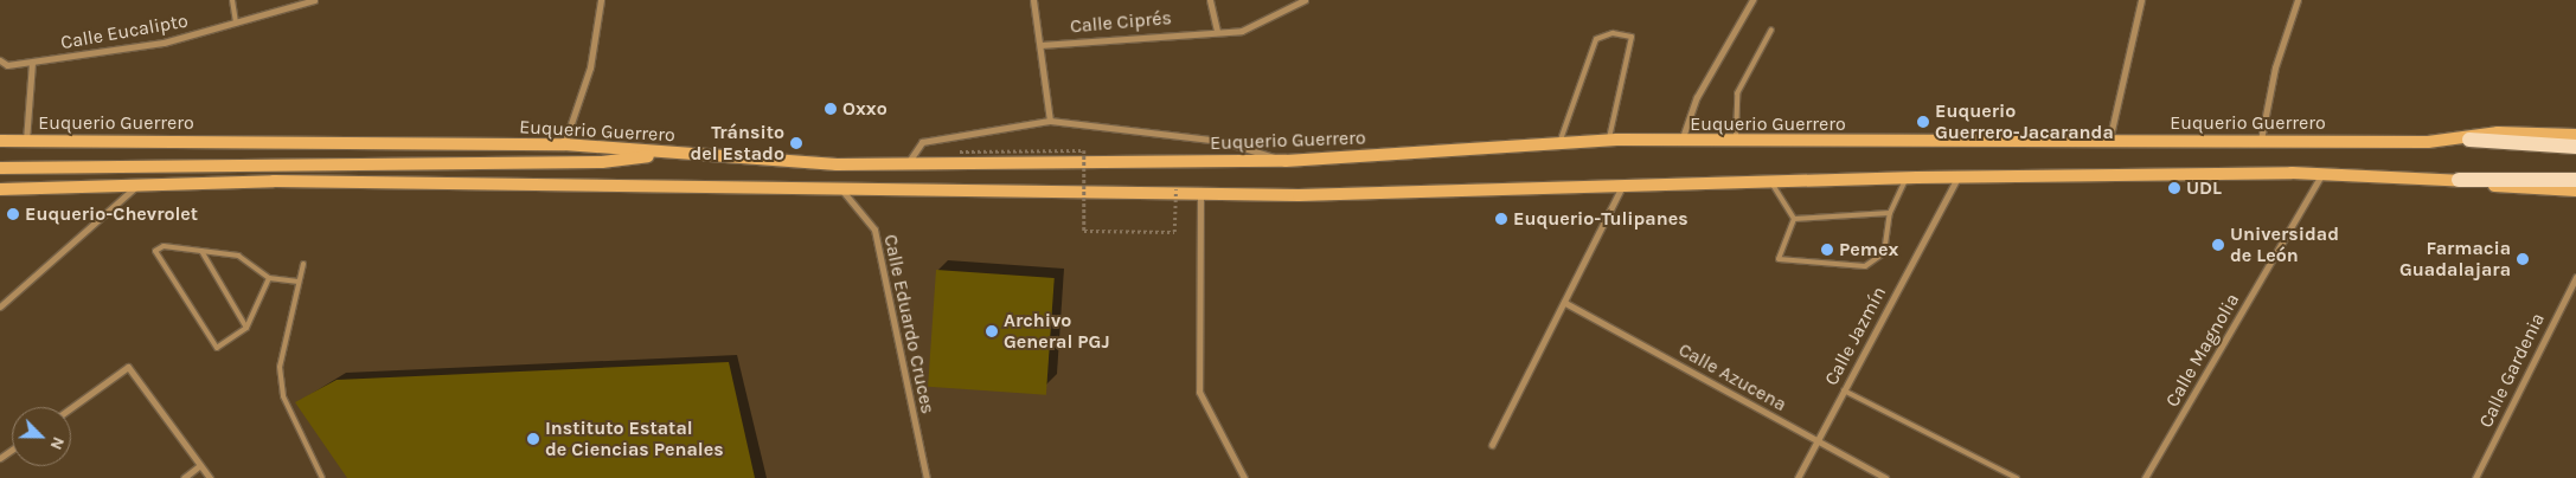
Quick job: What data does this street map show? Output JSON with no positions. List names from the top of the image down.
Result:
{
  "streets": {
    "main road": ["Euquerio Guerrero"],
    "street": [
      "Calle Ciprés",
      "Calle Eucalipto",
      "Calle Eduardo Cruces",
      "Calle Jazmín",
      "Calle Magnolia",
      "Calle Gardenia",
      "Calle Azucena"
    ]
  },
  "crossings": [
    ["Calle Jazmín", "Calle Azucena"]
  ],
  "places": [
    "Oxxo",
    "Euquerio Guerrero-Jacaranda",
    "Tránsito del Estado",
    "UDL",
    "Euquerio-Chevrolet",
    "Euquerio-Tulipanes",
    "Universidad de León",
    "Pemex",
    "Farmacia Guadalajara",
    "Archivo General PGJ",
    "Instituto Estatal de Ciencias Penales"
  ],
  "north": "bottom right"
}
